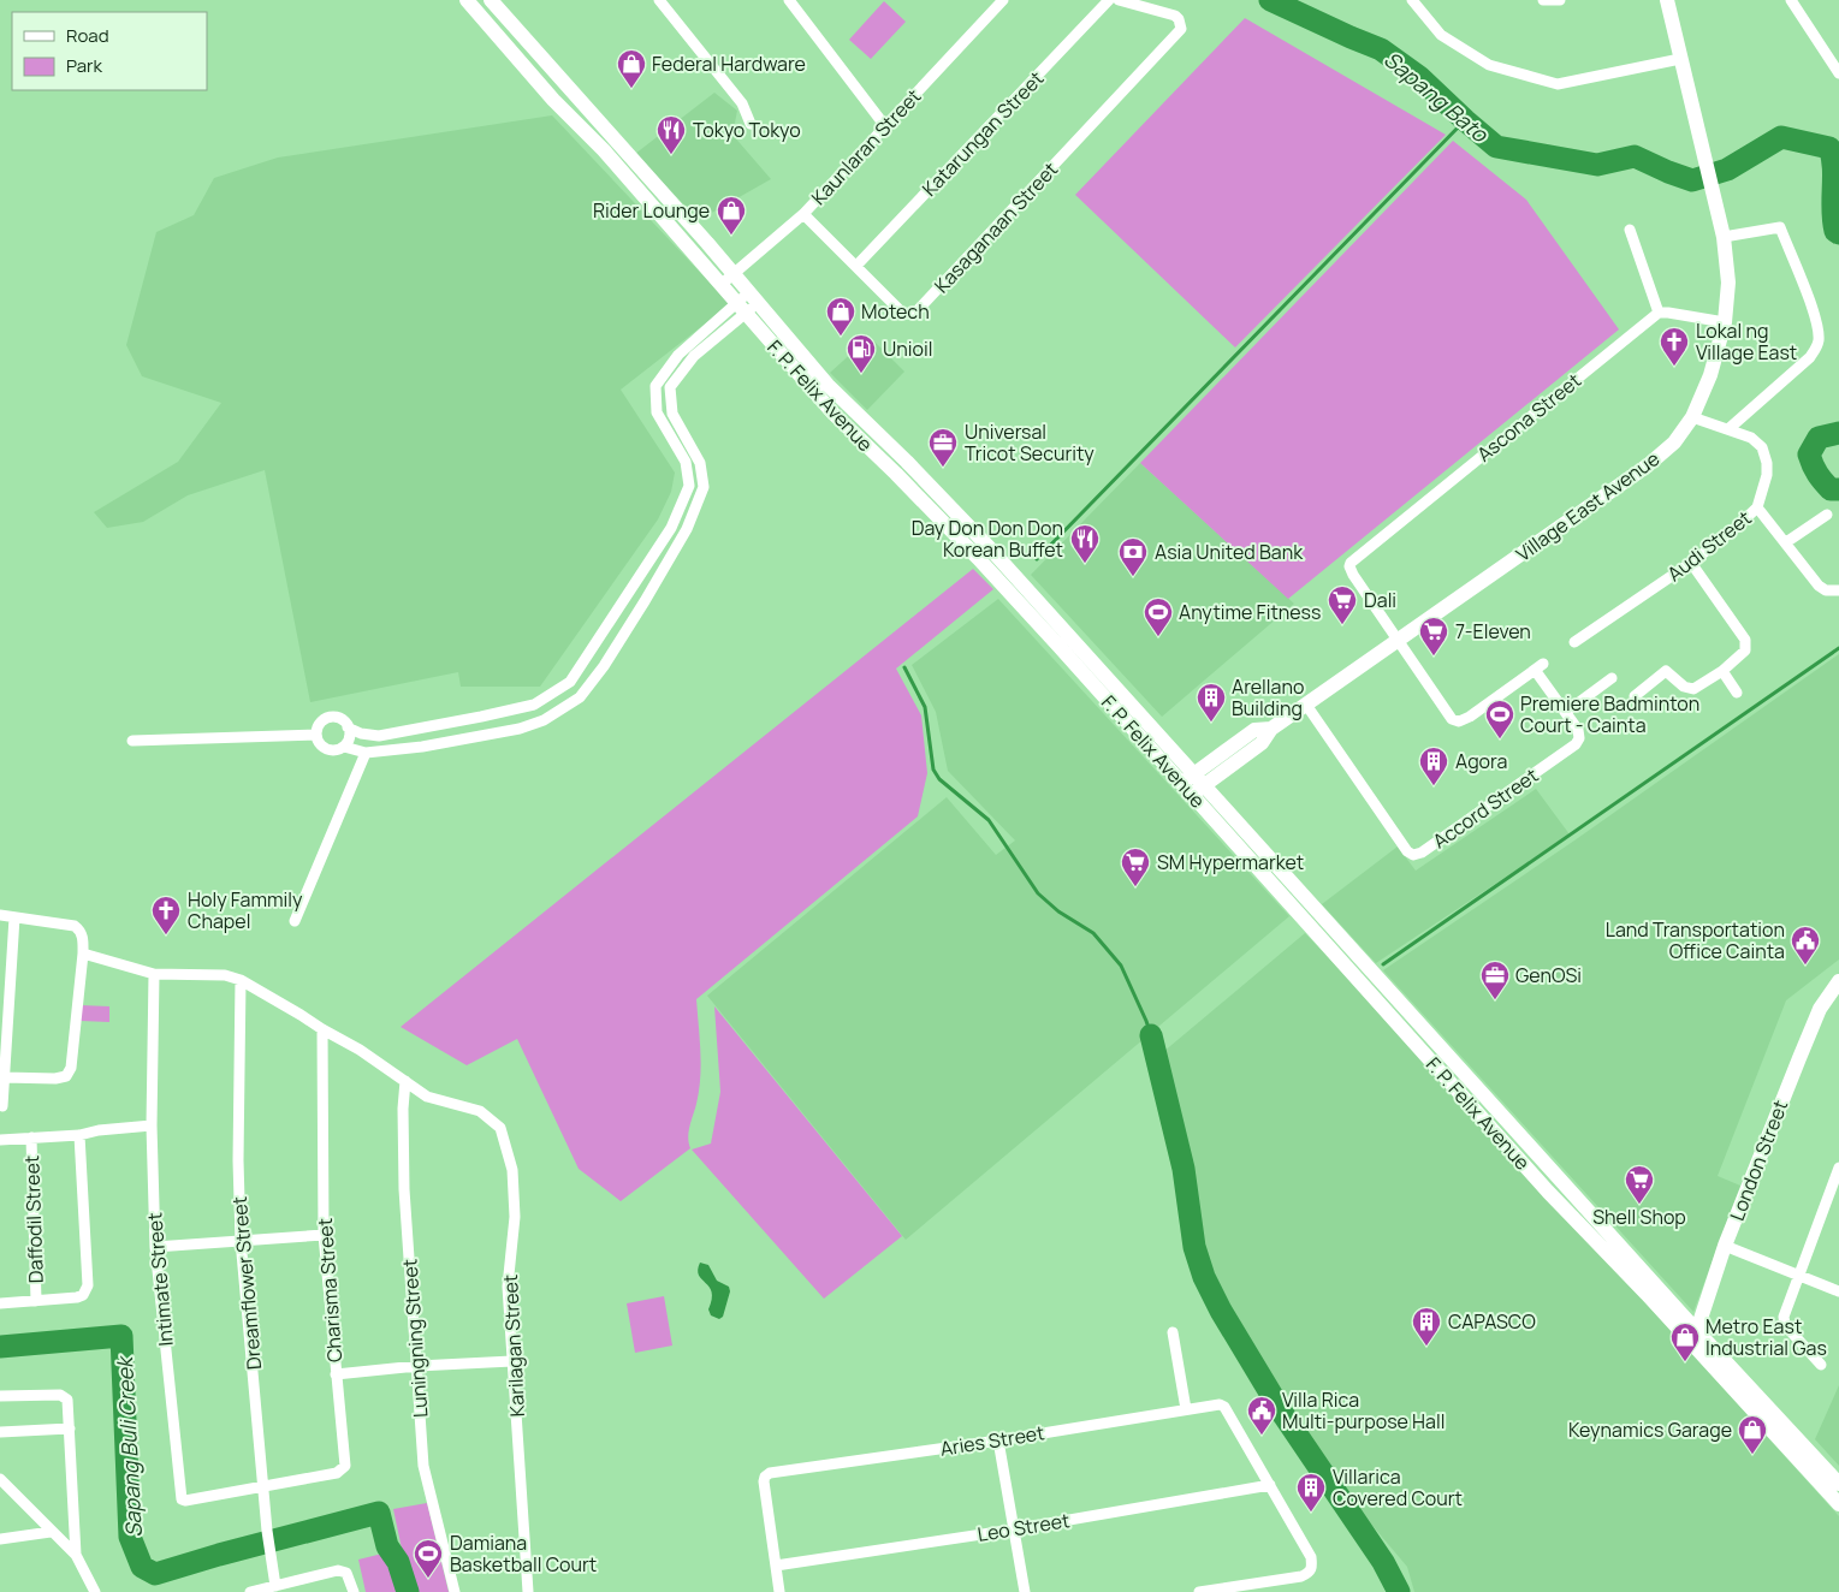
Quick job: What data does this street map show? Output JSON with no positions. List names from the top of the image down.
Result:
{
  "streets": {
    "main road": ["F. P. Felix Avenue", "Village East Avenue", "London Street"],
    "street": [
      "Katarungan Street",
      "Kaunlaran Street",
      "Kasaganaan Street",
      "Ascona Street",
      "Audi Street",
      "Accord Street",
      "Daffodil Street",
      "Intimate Street",
      "Dreamflower Street",
      "Charisma Street",
      "Luningning Street",
      "Karilagan Street",
      "Aries Street",
      "Leo Street"
    ]
  },
  "crossings": [
    ["Katarungan Street", "Kasaganaan Street"],
    ["Kaunlaran Street", "Kasaganaan Street"],
    ["Kaunlaran Street", "F. P. Felix Avenue"],
    ["F. P. Felix Avenue", "Village East Avenue"],
    ["F. P. Felix Avenue", "London Street"],
    ["Ascona Street", "Village East Avenue"],
    ["Ascona Street", "Accord Street"],
    ["Village East Avenue", "Audi Street"],
    ["Village East Avenue", "Accord Street"],
    ["Intimate Street", "Dreamflower Street"],
    ["Intimate Street", "Charisma Street"],
    ["Dreamflower Street", "Charisma Street"],
    ["Luningning Street", "Karilagan Street"],
    ["Aries Street", "Leo Street"]
  ],
  "water": ["Sapang Bato", "Sapang Buli Creek"],
  "places": {
    "shop": [
      "Federal Hardware",
      "Rider Lounge",
      "Motech",
      "Metro East Industrial Gas",
      "Keynamics Garage"
    ],
    "restaurant": ["Tokyo Tokyo", "Day Don Don Don Korean Buffet"],
    "church": ["Lokal ng Village East", "Holy Fammily Chapel"],
    "fuel station": ["Unioil"],
    "office": ["Universal Tricot Security", "GenOSi"],
    "bank": ["Asia United Bank"],
    "supermarket": [
      "Dali",
      "7-Eleven",
      "SM Hypermarket",
      "Shell Shop"
    ],
    "sports": ["Anytime Fitness", "Premiere Badminton Court - Cainta", "Damiana Basketball Court"],
    "building": [
      "Arellano Building",
      "Agora",
      "CAPASCO",
      "Villarica Covered Court"
    ],
    "public building": ["Land Transportation Office Cainta", "Villa Rica Multi-purpose Hall"]
  },
  "legend": ["Road", "Park"]
}
